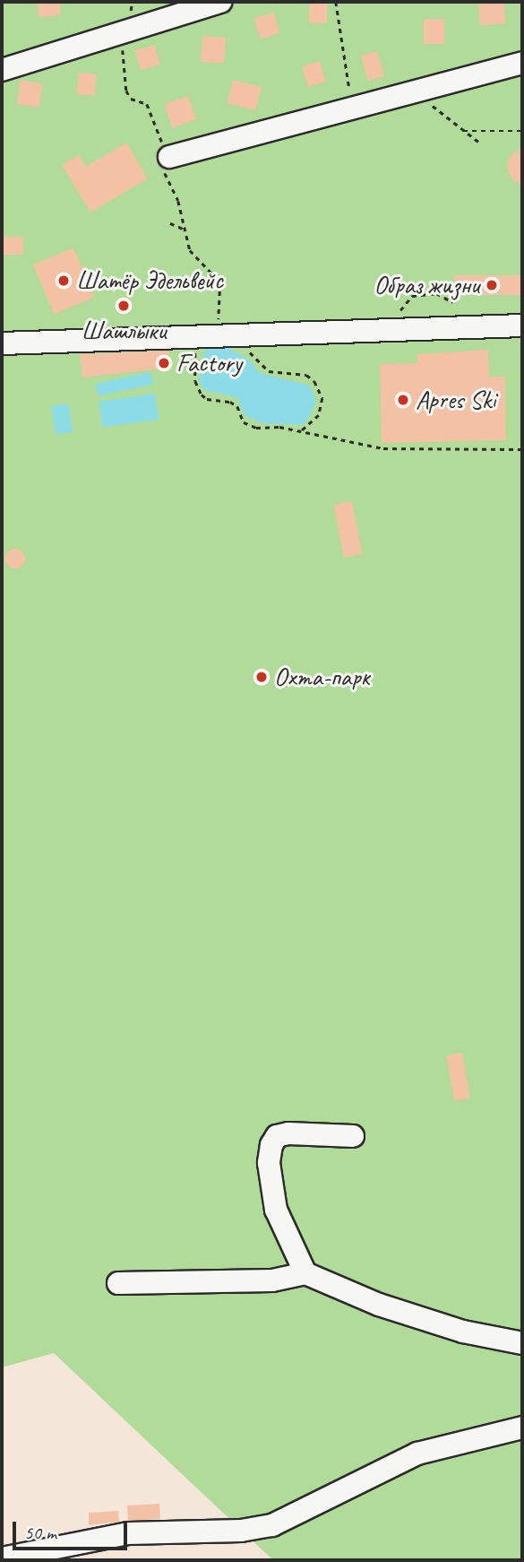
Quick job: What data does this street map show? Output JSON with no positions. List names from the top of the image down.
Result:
{
  "places": [
    "Шатёр Эдельвейс",
    "Образ жизни",
    "Шашлыки",
    "Factory",
    "Apres Ski",
    "Охта-парк"
  ],
  "scale_bar": "50 m"
}
